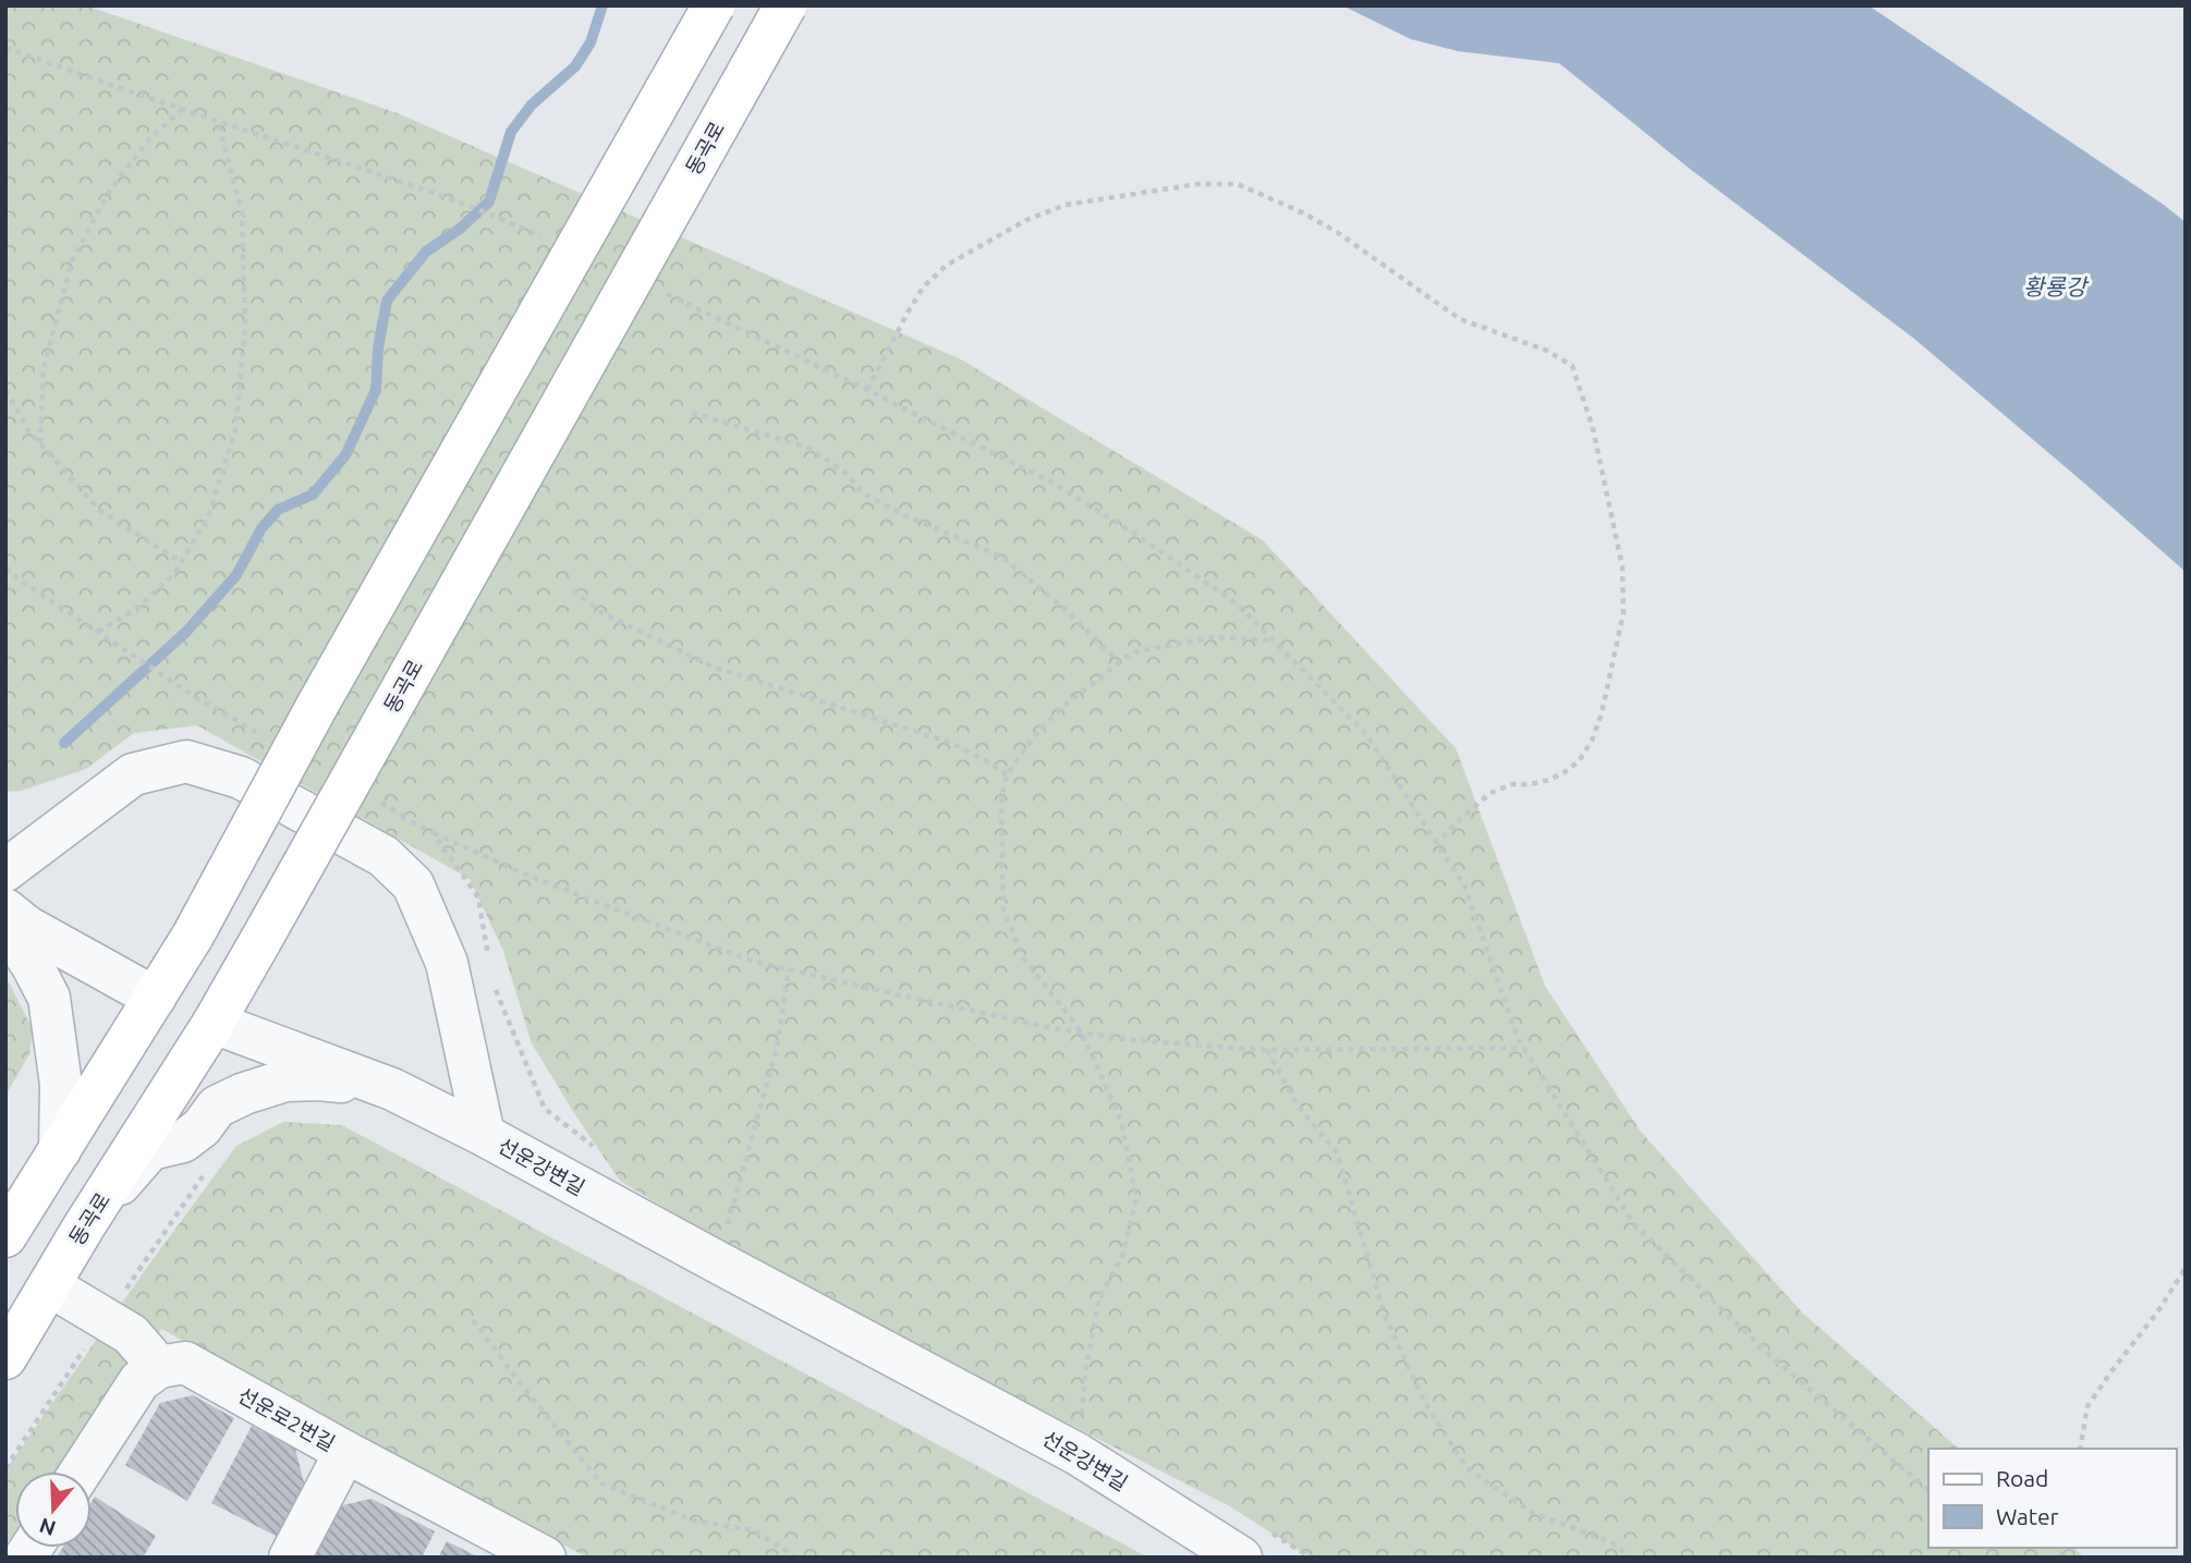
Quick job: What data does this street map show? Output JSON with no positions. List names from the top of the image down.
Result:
{
  "streets": {
    "main road": ["동곡로"],
    "street": ["선운강변길", "선운로2번길"]
  },
  "water": ["황룡강"],
  "legend": ["Road", "Water"],
  "north": "bottom"
}
